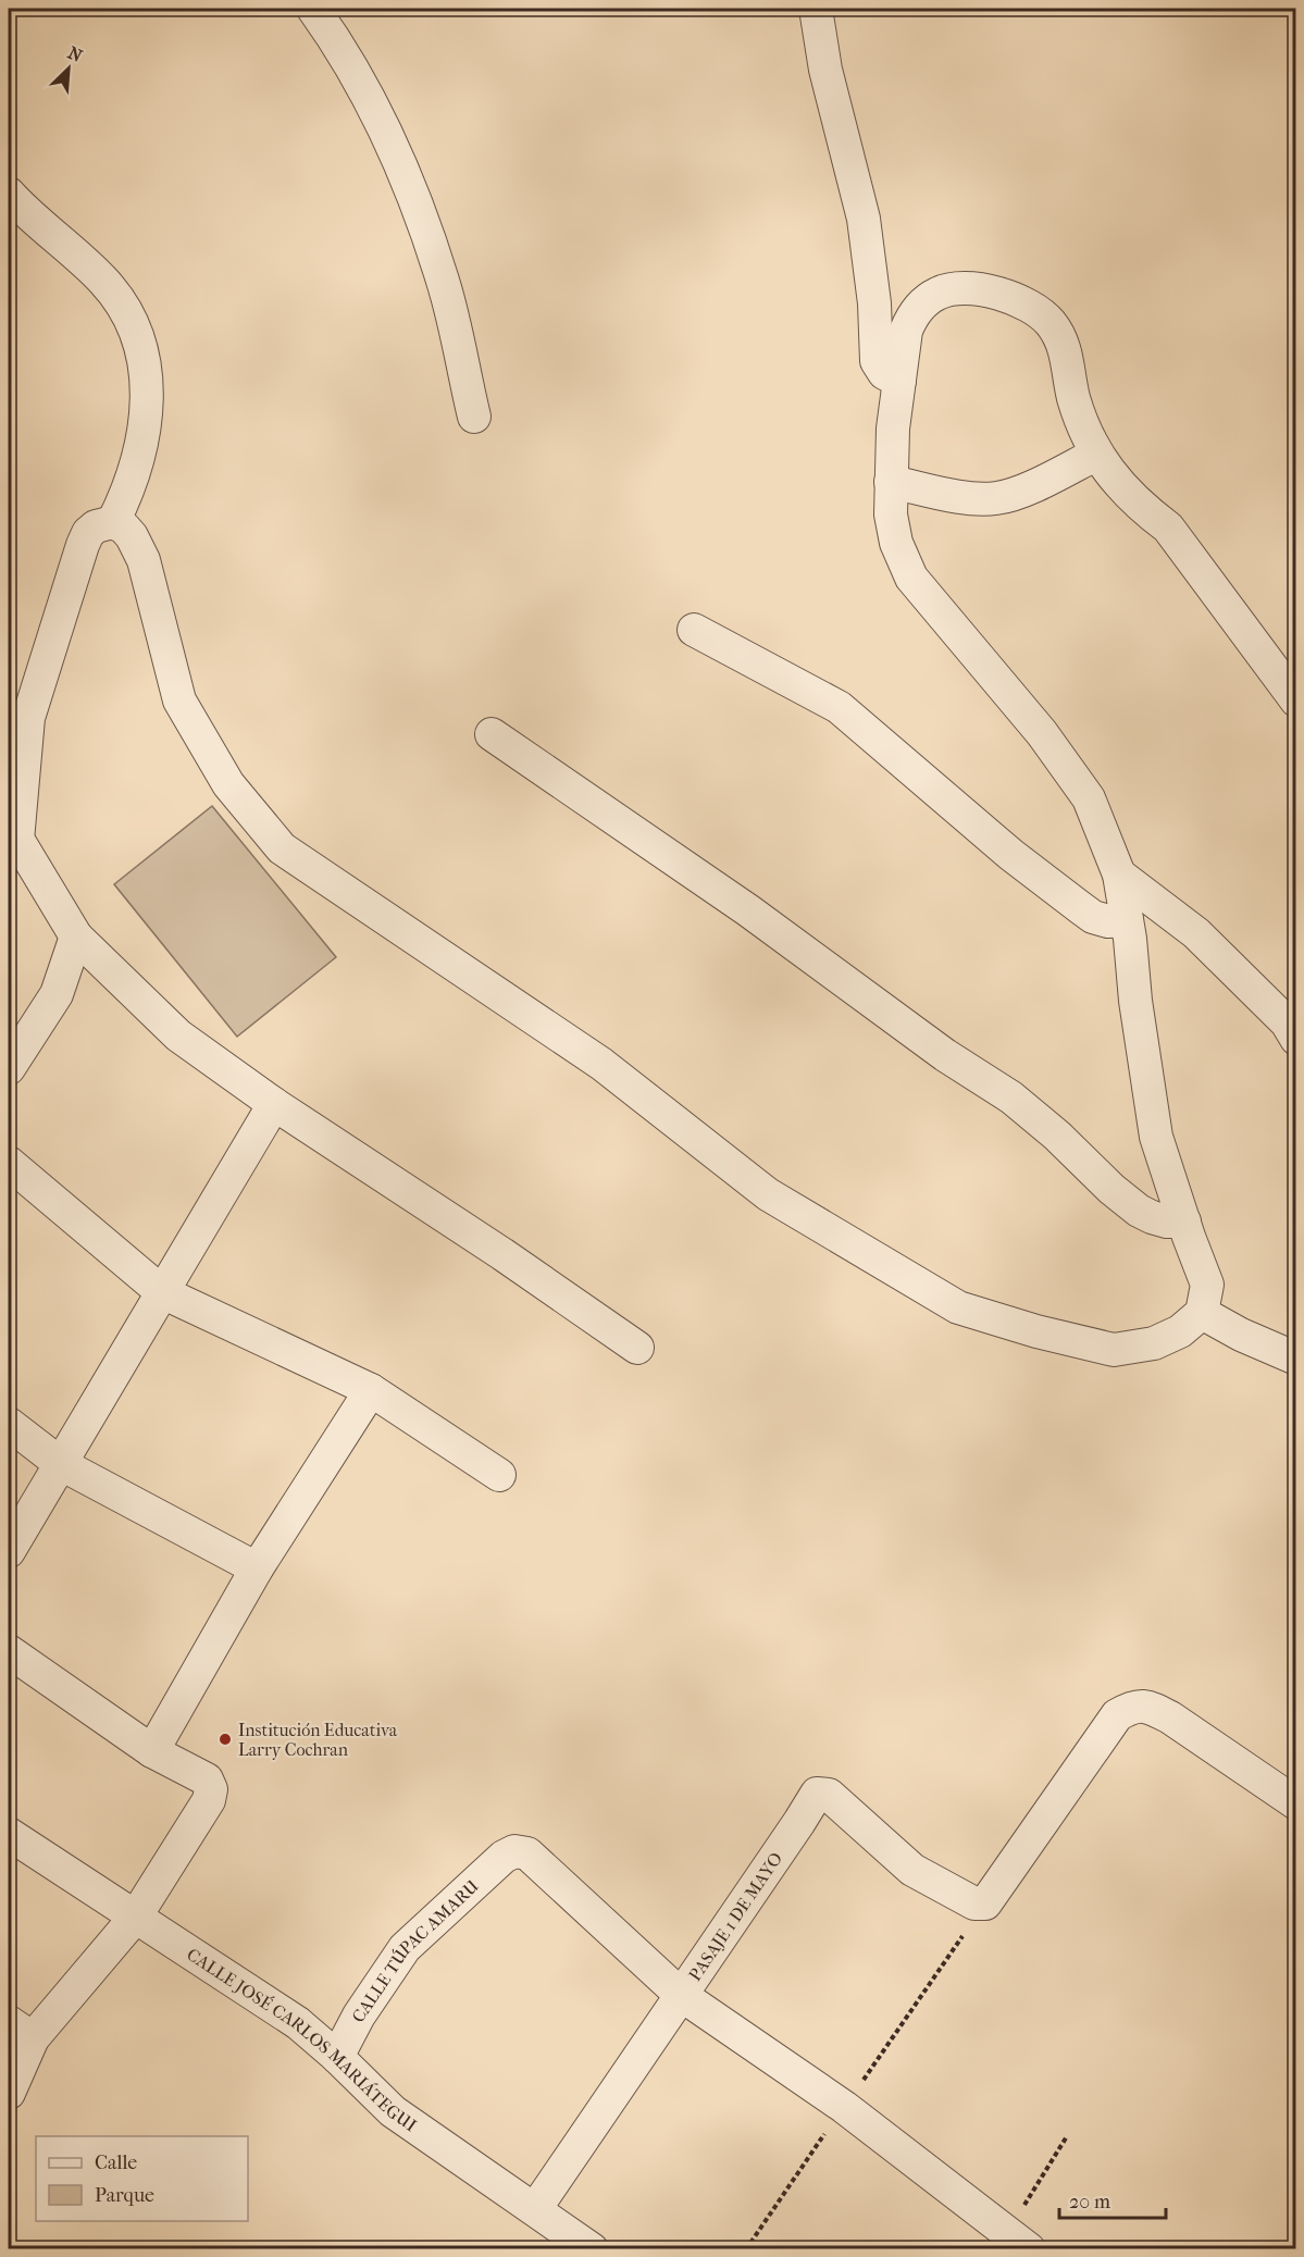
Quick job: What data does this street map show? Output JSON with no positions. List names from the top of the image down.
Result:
{
  "streets": {
    "street": ["PASAJE 1 DE MAYO", "CALLE TÚPAC AMARU", "CALLE JOSÉ CARLOS MARIÁTEGUI"]
  },
  "crossings": [
    ["PASAJE 1 DE MAYO", "CALLE TÚPAC AMARU"],
    ["PASAJE 1 DE MAYO", "CALLE JOSÉ CARLOS MARIÁTEGUI"],
    ["CALLE TÚPAC AMARU", "CALLE JOSÉ CARLOS MARIÁTEGUI"]
  ],
  "places": ["Institución Educativa Larry Cochran"],
  "legend": ["Calle", "Parque"],
  "scale_bar": "20 m",
  "north": "top right"
}
